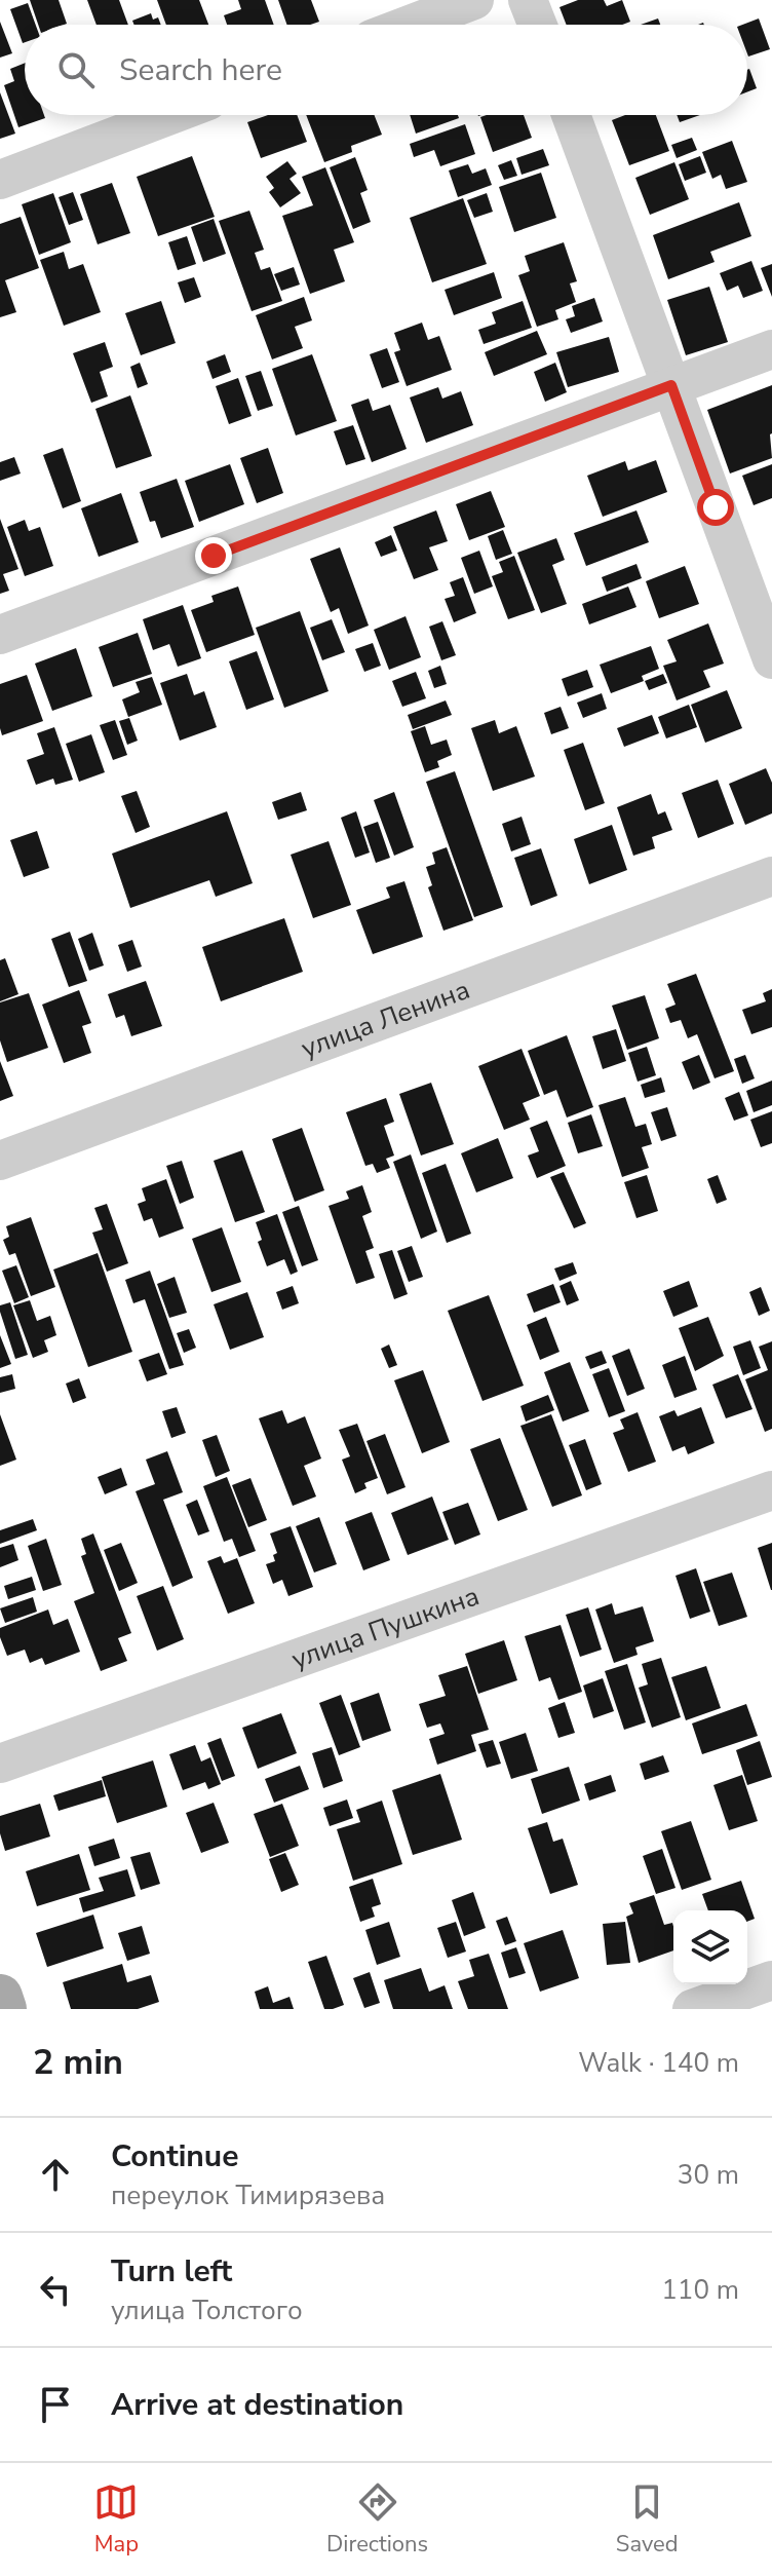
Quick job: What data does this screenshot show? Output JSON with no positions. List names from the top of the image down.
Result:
{
  "streets": {
    "street": ["улица Ленина", "улица Пушкина"]
  },
  "page": {
    "search": "Search here",
    "heading": ["2 min", "Walk · 140 m"],
    "list": [
      ["Continue", "переулок Тимирязева", "30 m"],
      ["Turn left", "улица Толстого", "110 m"],
      "Arrive at destination"
    ],
    "nav": ["Map", "Directions", "Saved"]
  }
}
